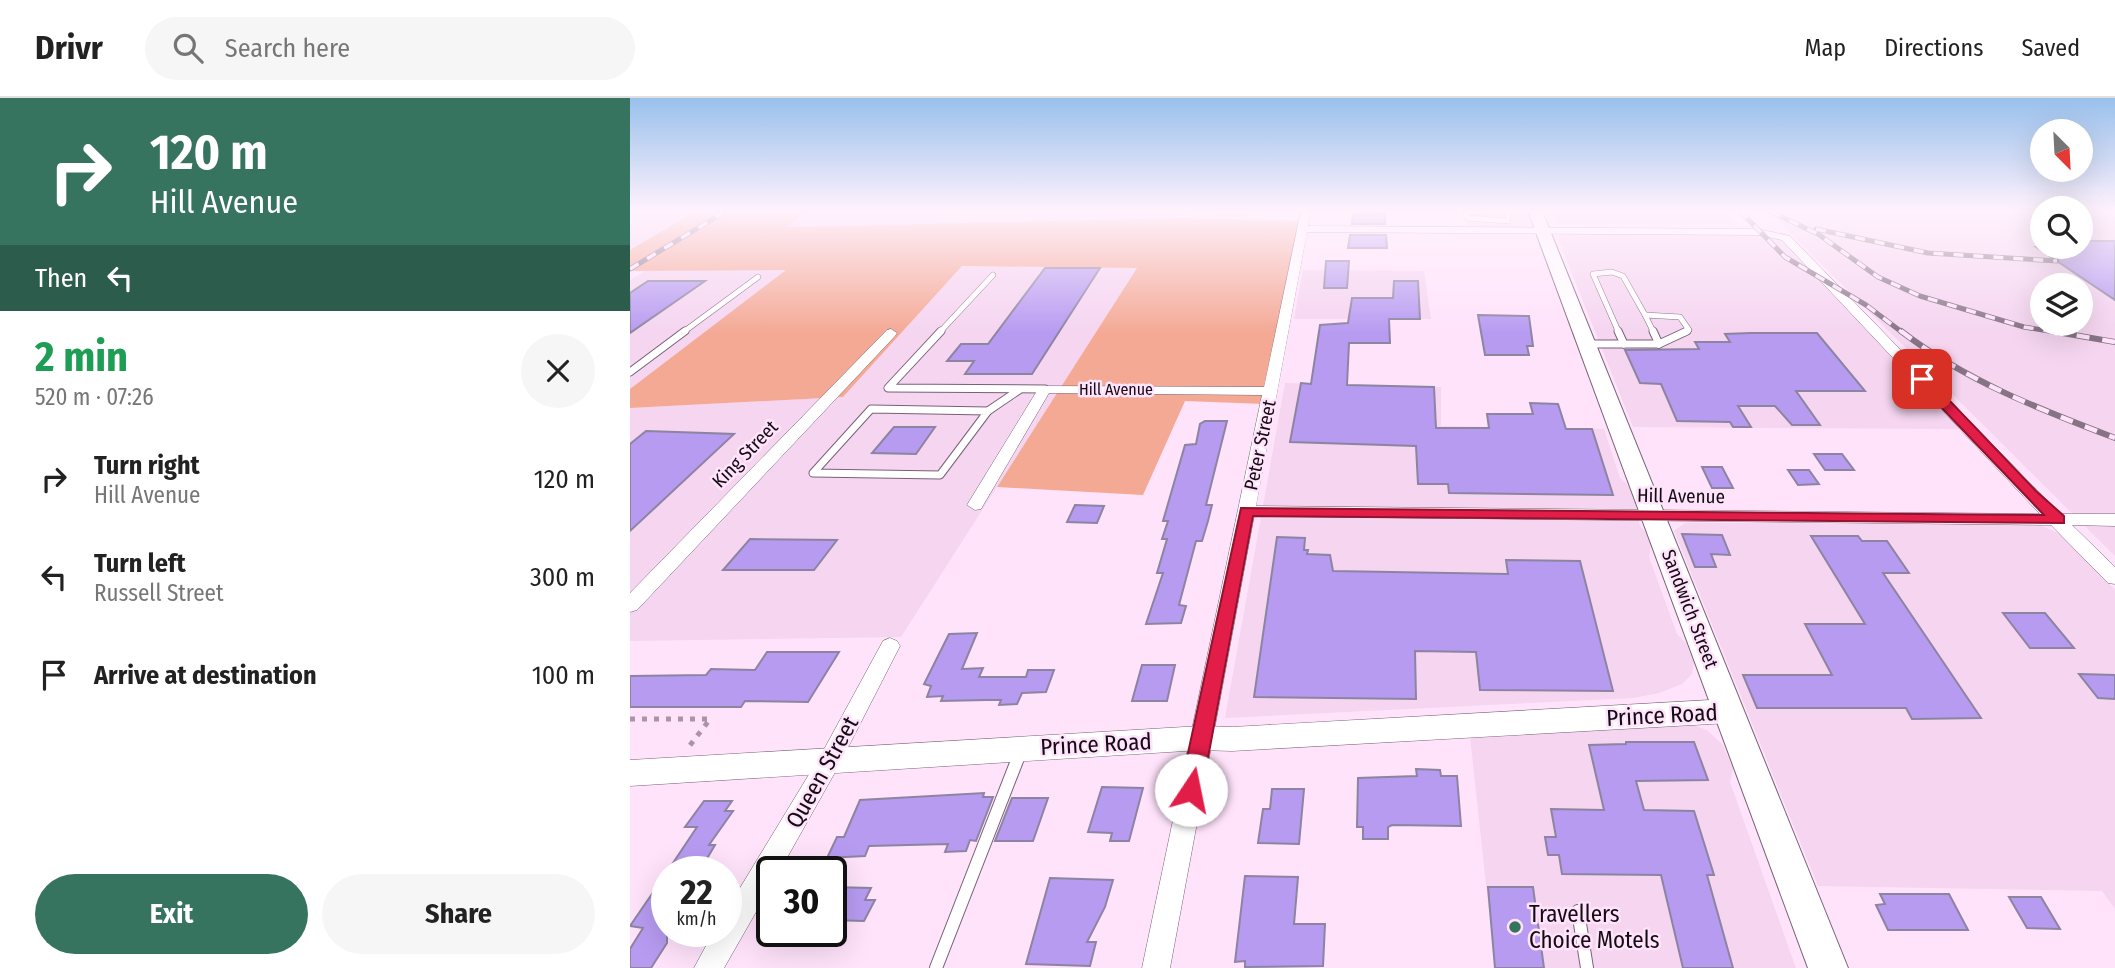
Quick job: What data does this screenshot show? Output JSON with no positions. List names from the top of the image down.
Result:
{
  "streets": {
    "main road": ["Sandwich Street"],
    "street": [
      "Hill Avenue",
      "Peter Street",
      "King Street",
      "Prince Road",
      "Queen Street"
    ]
  },
  "crossings": [
    ["Hill Avenue", "Peter Street"],
    ["Hill Avenue", "Sandwich Street"],
    ["Peter Street", "Prince Road"],
    ["Sandwich Street", "Prince Road"],
    ["Prince Road", "Queen Street"]
  ],
  "places": ["Travellers Choice Motels"],
  "north": "bottom right",
  "page": {
    "header": "Drivr",
    "search": "Search here",
    "nav": ["Map", "Directions", "Saved"],
    "turn": ["120 m", "Hill Avenue"],
    "then": "Then",
    "heading": ["2 min", "520 m · 07:26"],
    "list": [
      {
        "name": "Turn right",
        "note": "Hill Avenue",
        "value": "120 m"
      },
      {
        "name": "Turn left",
        "note": "Russell Street",
        "value": "300 m"
      },
      {
        "name": "Arrive at destination",
        "value": "100 m"
      }
    ],
    "speed": "22 km/h",
    "limit": "30",
    "buttons": ["Exit", "Share"]
  }
}
